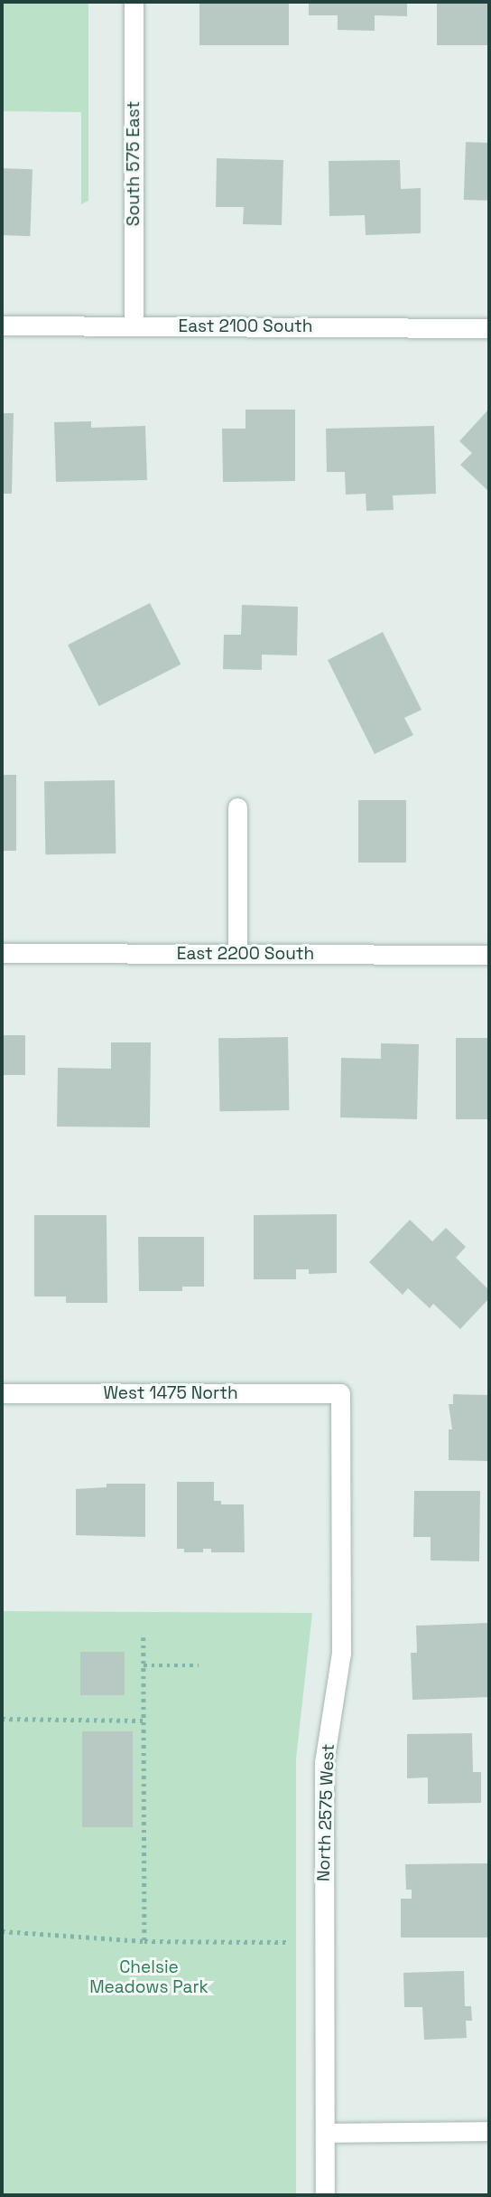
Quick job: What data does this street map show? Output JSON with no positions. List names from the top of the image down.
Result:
{
  "streets": {
    "street": [
      "South 575 East",
      "East 2100 South",
      "East 2200 South",
      "West 1475 North",
      "North 2575 West"
    ]
  },
  "crossings": [
    ["South 575 East", "East 2100 South"],
    ["West 1475 North", "North 2575 West"]
  ],
  "parks": ["Chelsie Meadows Park"]
}
